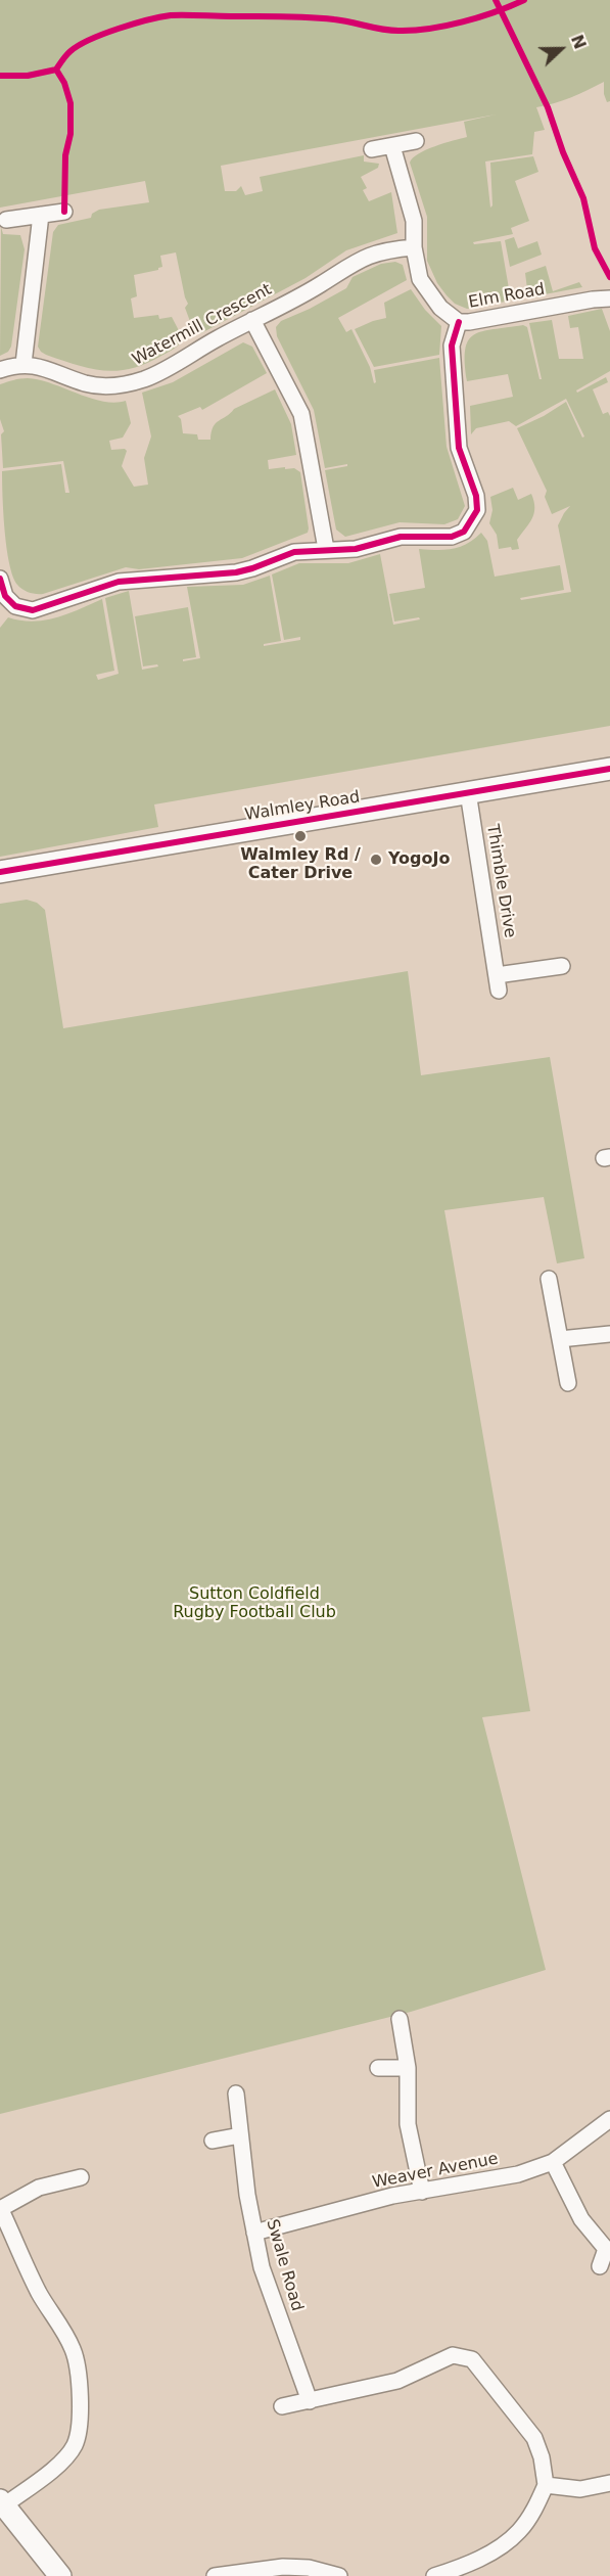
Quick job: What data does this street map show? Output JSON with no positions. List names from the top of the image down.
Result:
{
  "streets": {
    "main road": ["Walmley Road"],
    "street": [
      "Elm Road",
      "Watermill Crescent",
      "Thimble Drive",
      "Weaver Avenue",
      "Swale Road"
    ]
  },
  "crossings": [
    ["Elm Road", "Watermill Crescent"],
    ["Walmley Road", "Thimble Drive"],
    ["Weaver Avenue", "Swale Road"]
  ],
  "parks": ["Sutton Coldfield Rugby Football Club"],
  "places": ["Walmley Rd / Cater Drive", "YogoJo"],
  "north": "right"
}
